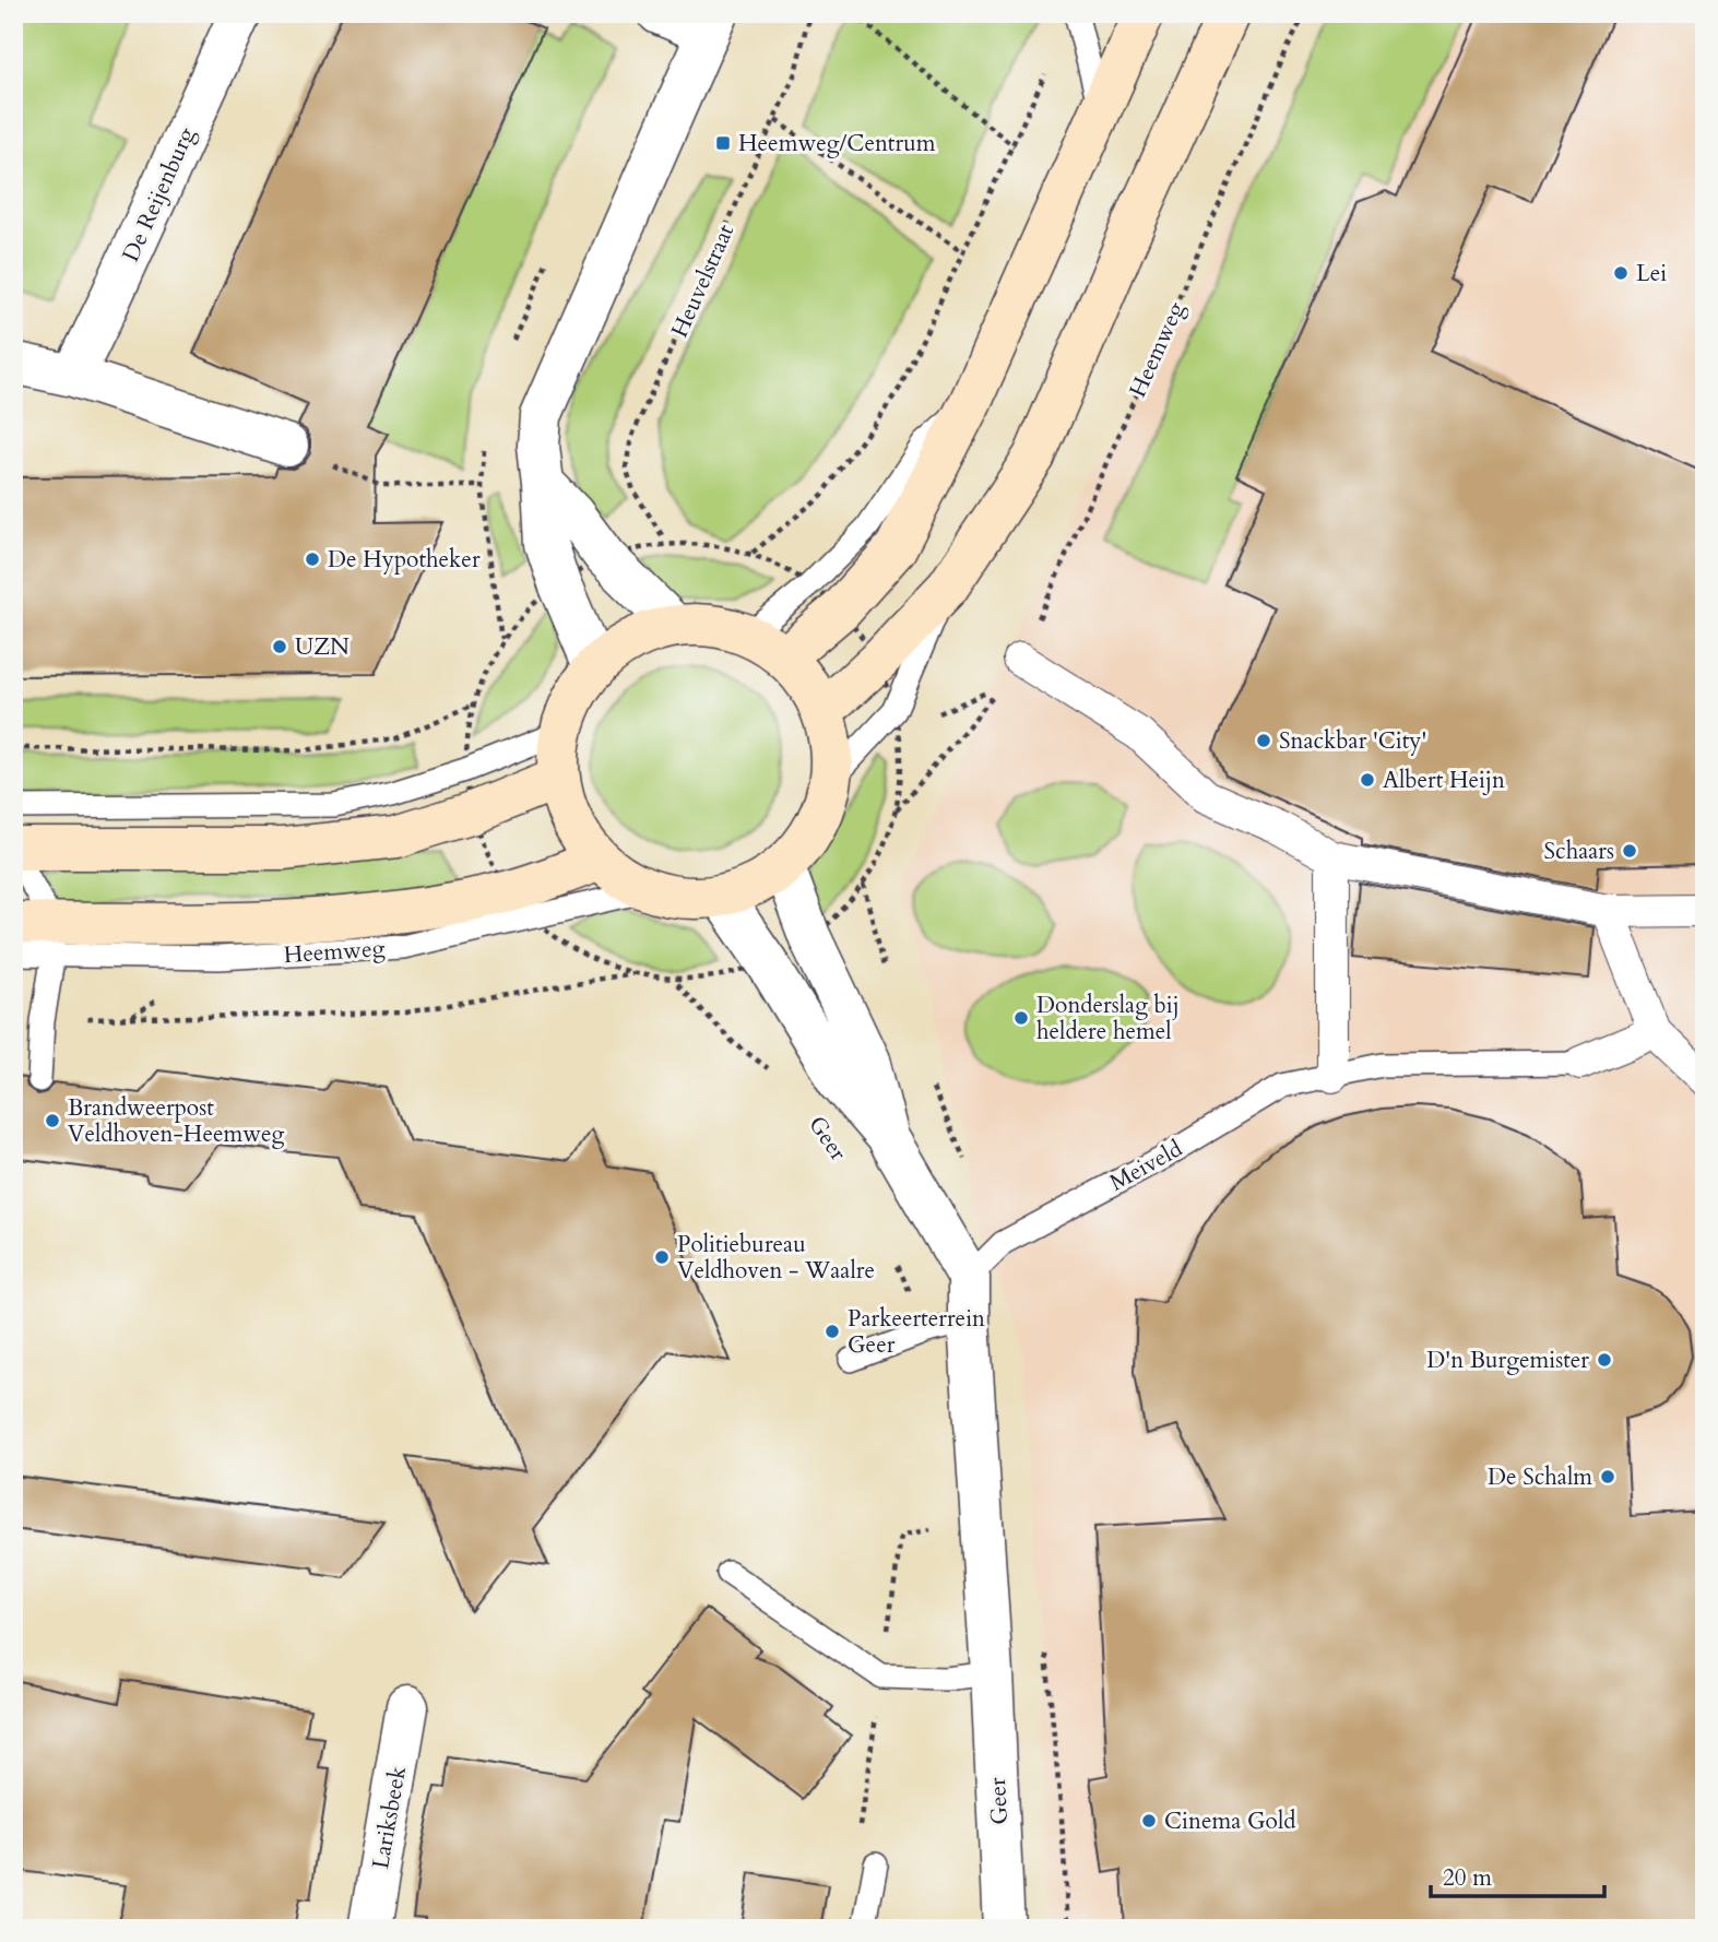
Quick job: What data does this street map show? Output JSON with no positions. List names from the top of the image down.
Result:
{
  "streets": {
    "main road": ["Heemweg"],
    "street": [
      "De Reijenburg",
      "Geer",
      "Meiveld",
      "Lariksbeek"
    ],
    "path": ["Heuvelstraat"]
  },
  "crossings": [
    ["Heemweg", "Geer"],
    ["Geer", "Meiveld"]
  ],
  "places": {
    "transit": ["Heemweg/Centrum"],
    "other": [
      "Lei",
      "De Hypotheker",
      "UZN",
      "Snackbar 'City'",
      "Albert Heijn",
      "Schaars",
      "Donderslag bij heldere hemel",
      "Brandweerpost Veldhoven-Heemweg",
      "Politiebureau Veldhoven - Waalre",
      "Parkeerterrein Geer",
      "D'n Burgemister",
      "De Schalm",
      "Cinema Gold"
    ]
  },
  "scale_bar": "20 m"
}
